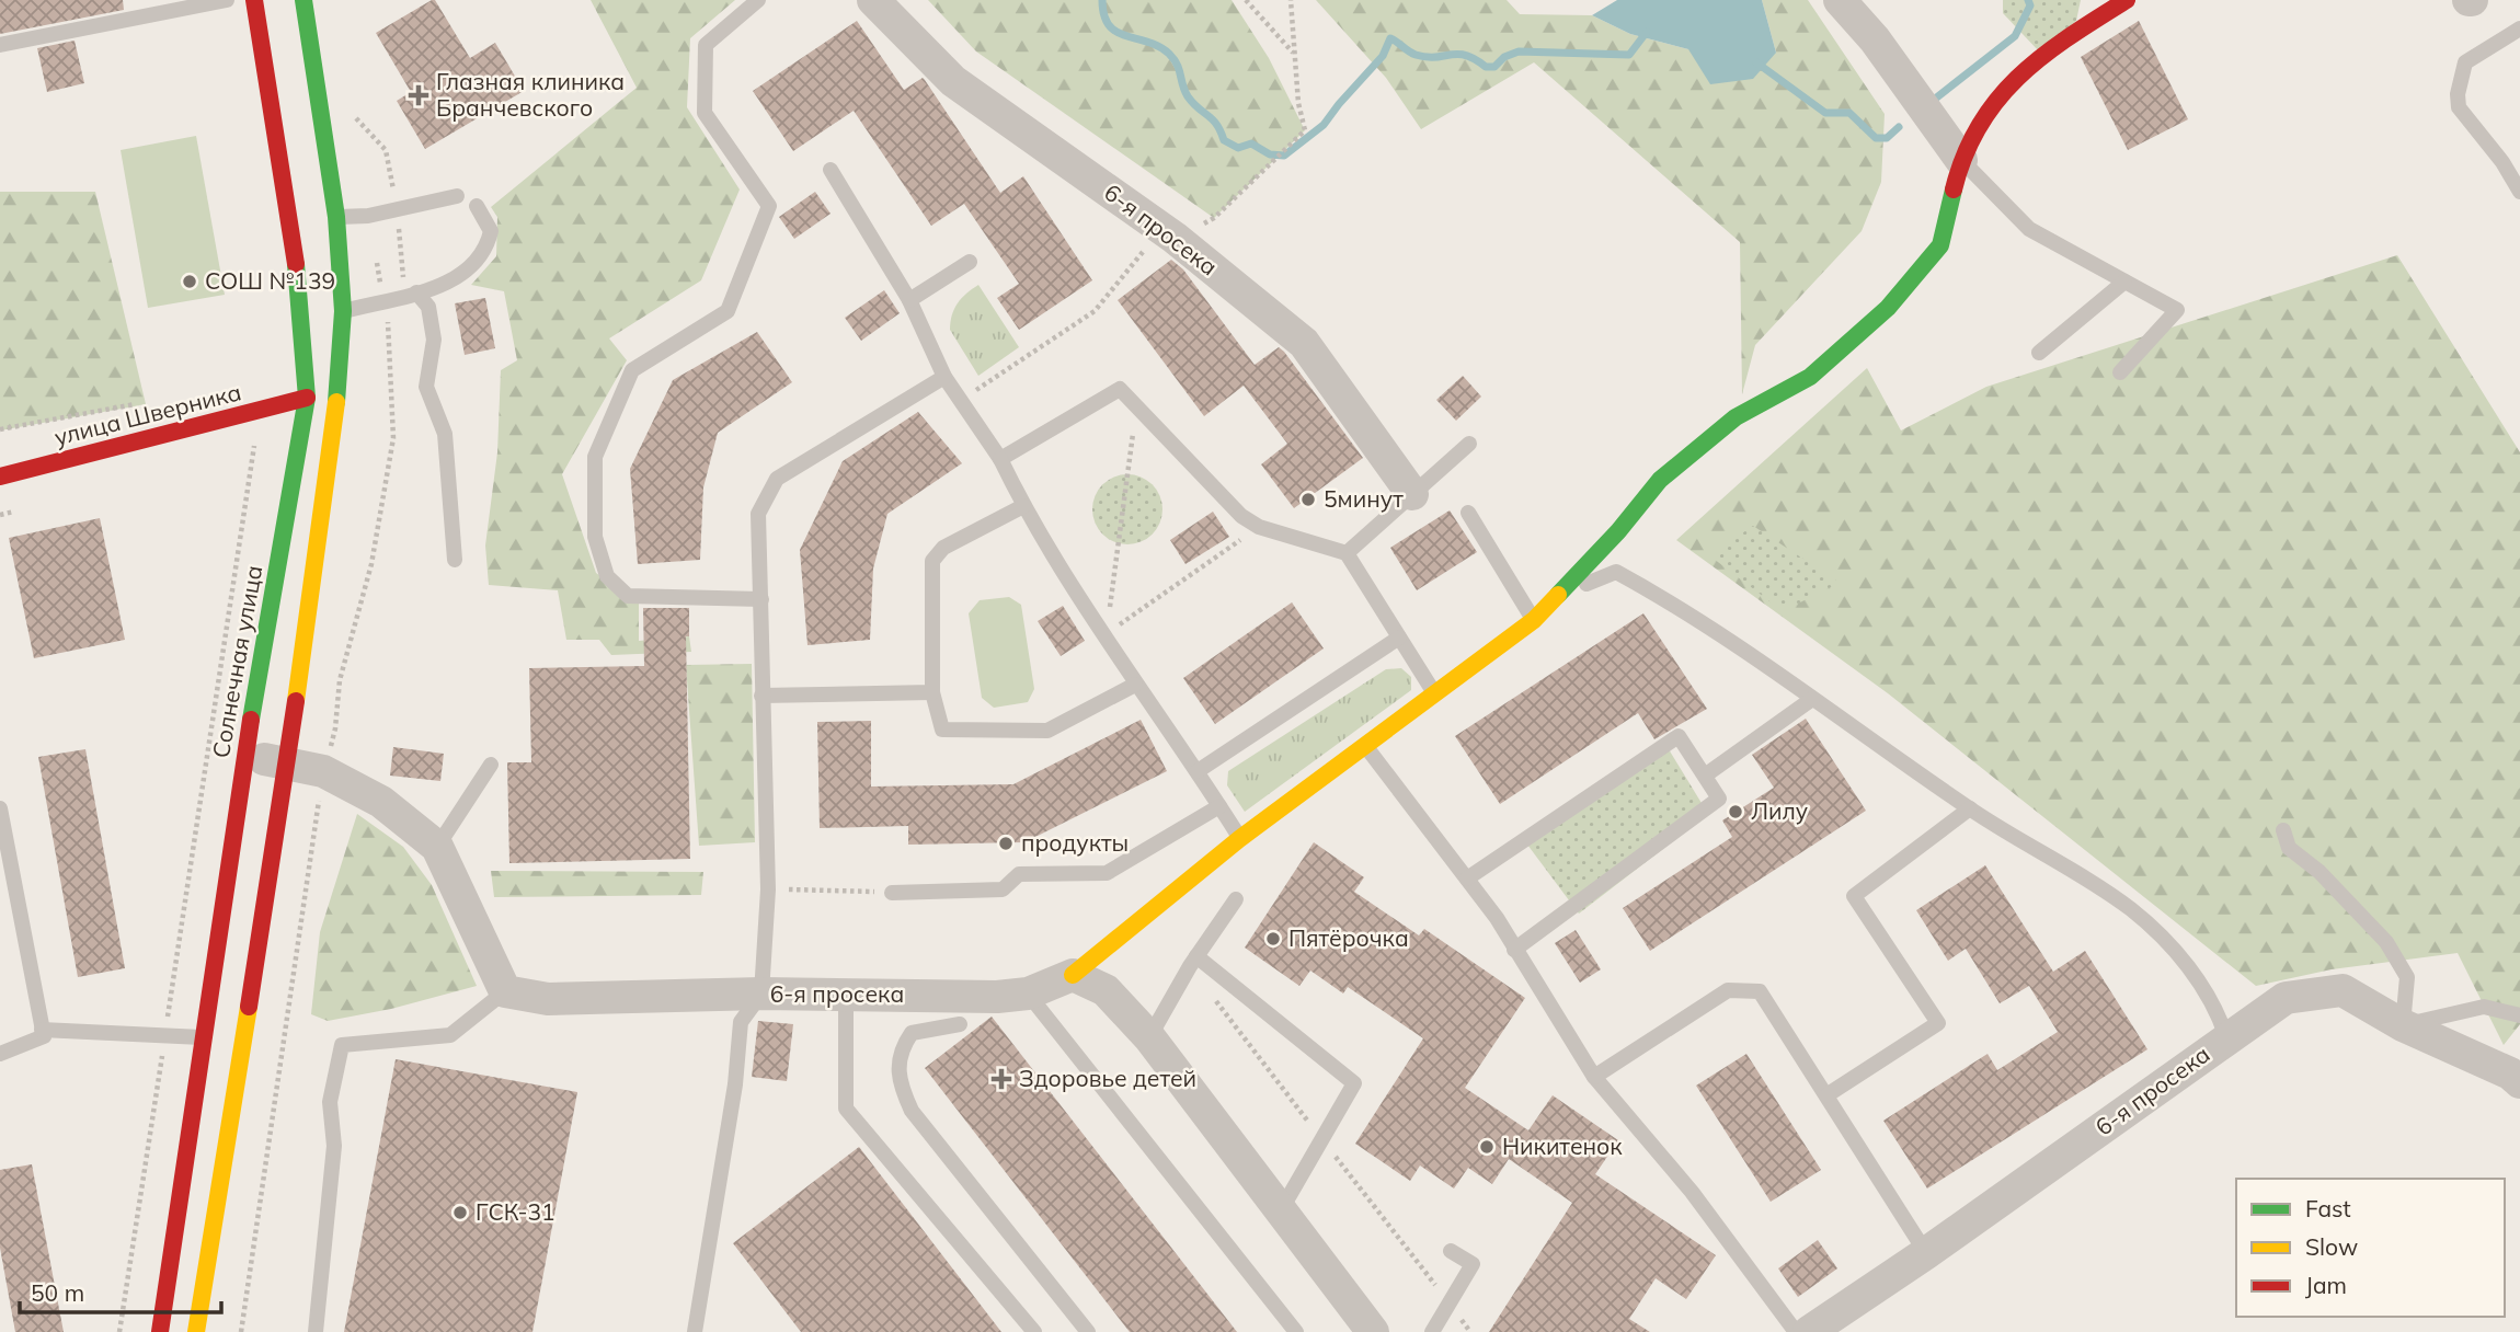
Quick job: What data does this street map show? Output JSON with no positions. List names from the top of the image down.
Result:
{
  "streets": {
    "main road": ["улица Шверника", "Солнечная улица"],
    "street": ["6-я просека"]
  },
  "crossings": [
    ["улица Шверника", "Солнечная улица"]
  ],
  "places": {
    "health": ["Глазная клиника Бранчевского", "Здоровье детей"],
    "other": [
      "СОШ №139",
      "5минут",
      "Лилу",
      "продукты",
      "Пятёрочка",
      "Никитенок",
      "ГСК-31"
    ]
  },
  "legend": ["Fast", "Slow", "Jam"],
  "scale_bar": "50 m"
}
